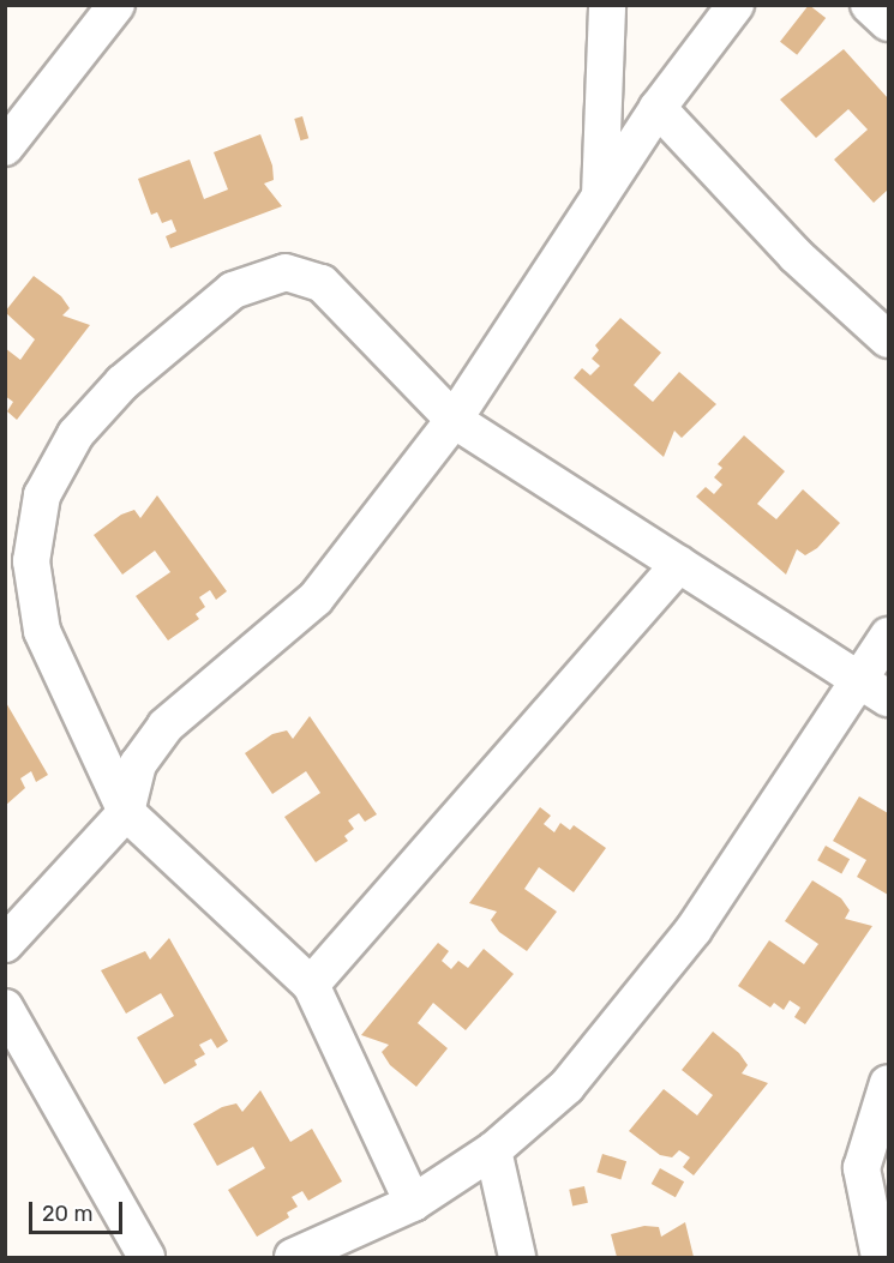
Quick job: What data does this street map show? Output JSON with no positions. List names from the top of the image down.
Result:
{
  "scale_bar": "20 m"
}
